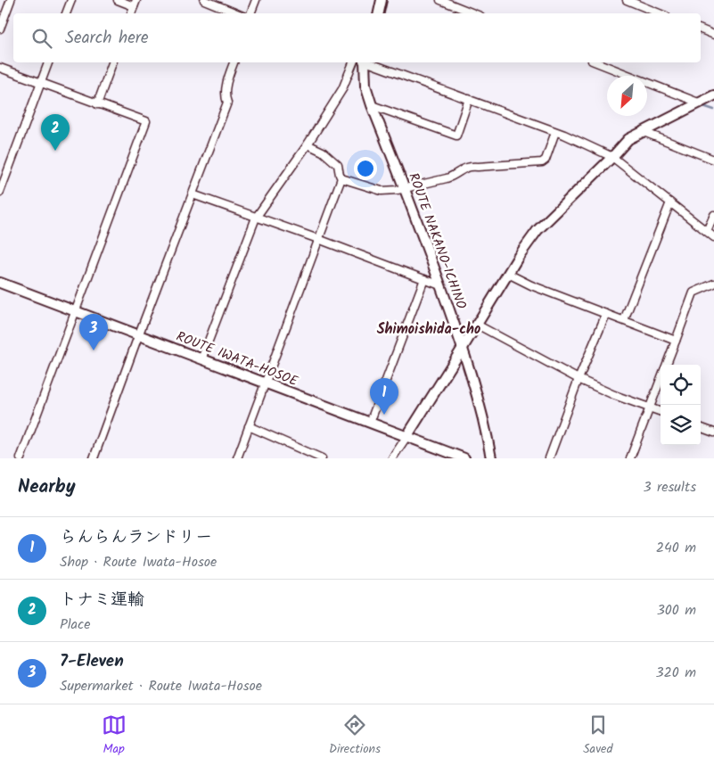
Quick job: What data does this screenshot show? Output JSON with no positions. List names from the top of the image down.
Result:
{
  "streets": {
    "main road": ["ROUTE NAKANO-ICHINO", "ROUTE IWATA-HOSOE"]
  },
  "districts": ["Shimoishida-cho"],
  "north": "bottom left",
  "page": {
    "search": "Search here",
    "pins": ["2", "3", "1"],
    "heading": ["Nearby", "3 results"],
    "list": [
      {
        "mark": "1",
        "name": "らんらんランドリー",
        "note": "Shop · Route Iwata-Hosoe",
        "value": "240 m"
      },
      {
        "mark": "2",
        "name": "トナミ運輸",
        "note": "Place",
        "value": "300 m"
      },
      {
        "mark": "3",
        "name": "7-Eleven",
        "note": "Supermarket · Route Iwata-Hosoe",
        "value": "320 m"
      }
    ],
    "nav": ["Map", "Directions", "Saved"]
  }
}
